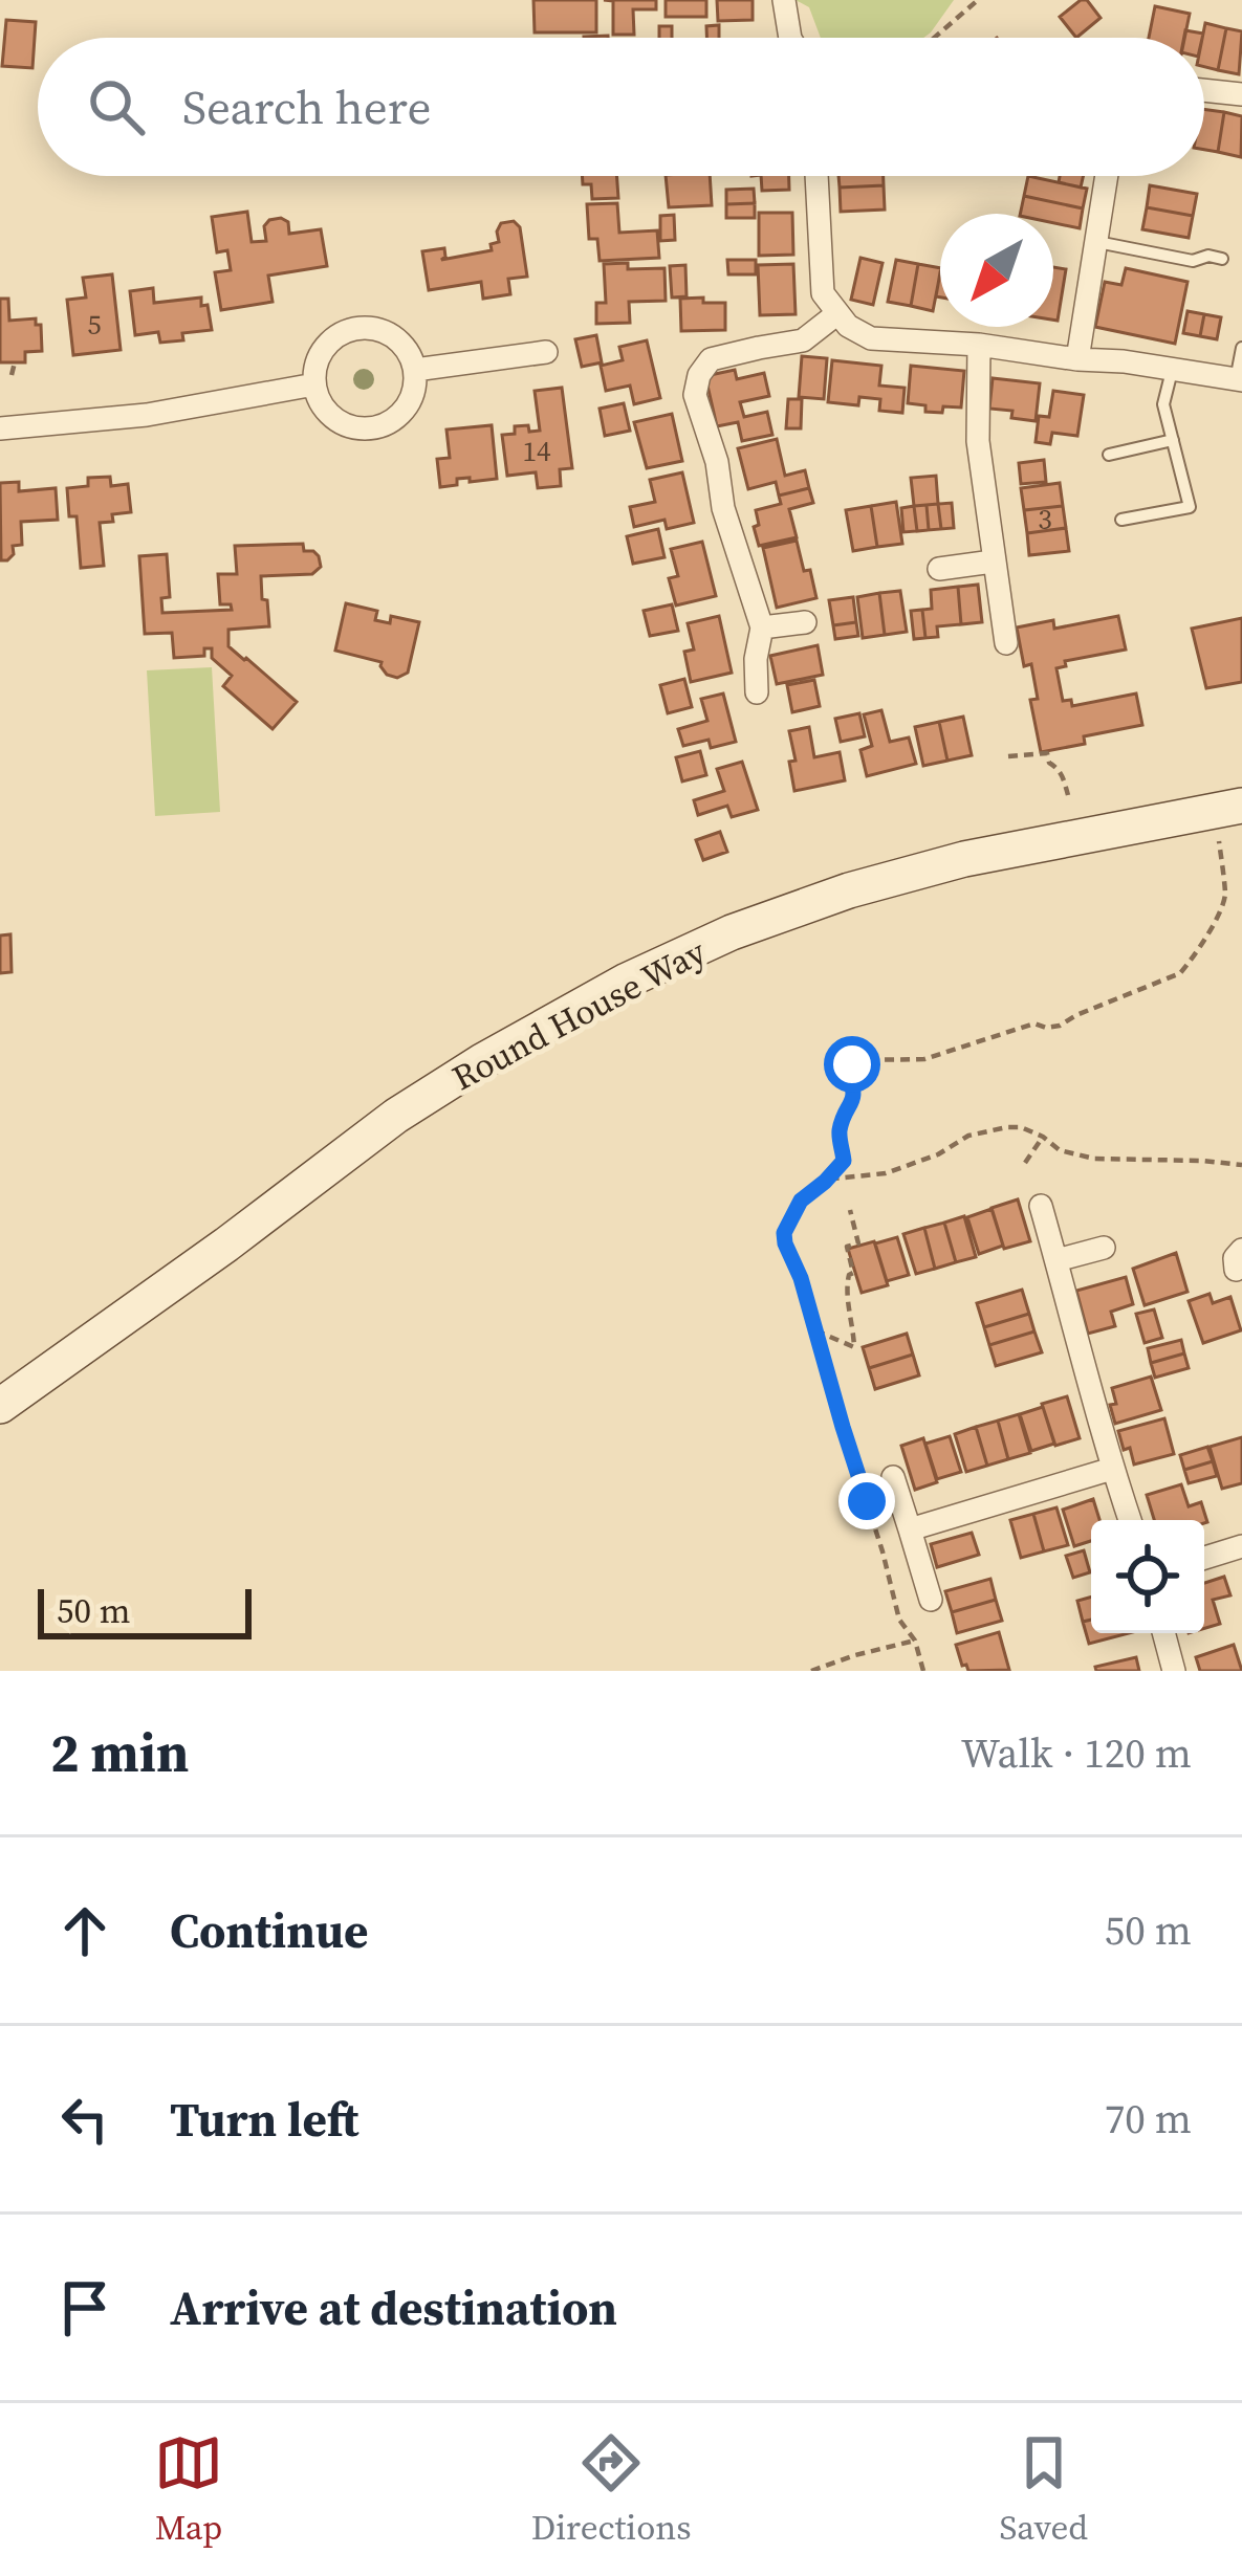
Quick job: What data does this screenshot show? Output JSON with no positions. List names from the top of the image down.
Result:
{
  "streets": {
    "street": ["Round House Way"]
  },
  "house_numbers": ["5", "14", "3"],
  "scale_bar": "50 m",
  "north": "bottom left",
  "page": {
    "search": "Search here",
    "scale": "50 m",
    "heading": ["2 min", "Walk · 120 m"],
    "list": [
      ["Continue", "50 m"],
      ["Turn left", "70 m"],
      "Arrive at destination"
    ],
    "nav": ["Map", "Directions", "Saved"]
  }
}
